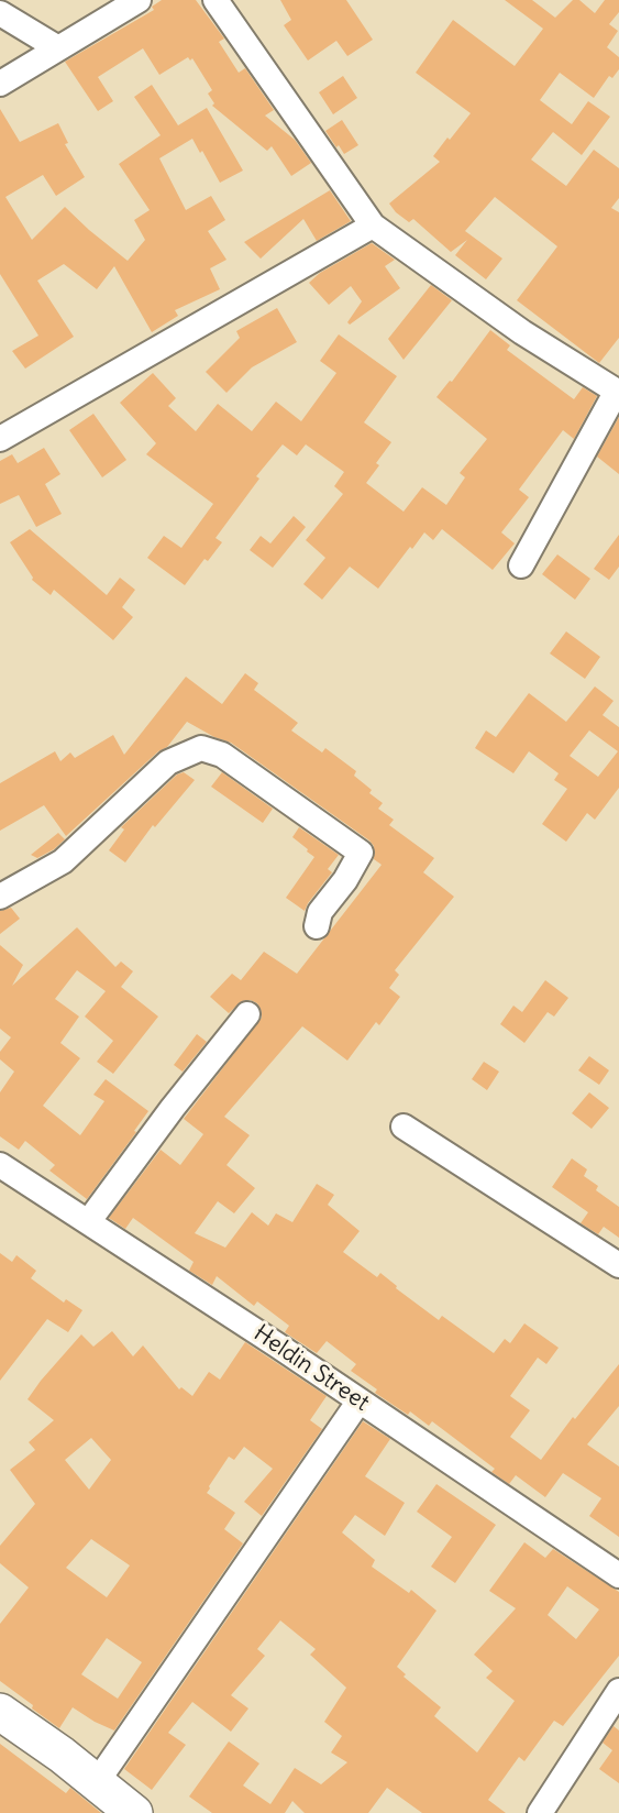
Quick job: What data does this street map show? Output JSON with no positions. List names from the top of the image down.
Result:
{
  "streets": {
    "street": ["Heldin Street"]
  }
}
